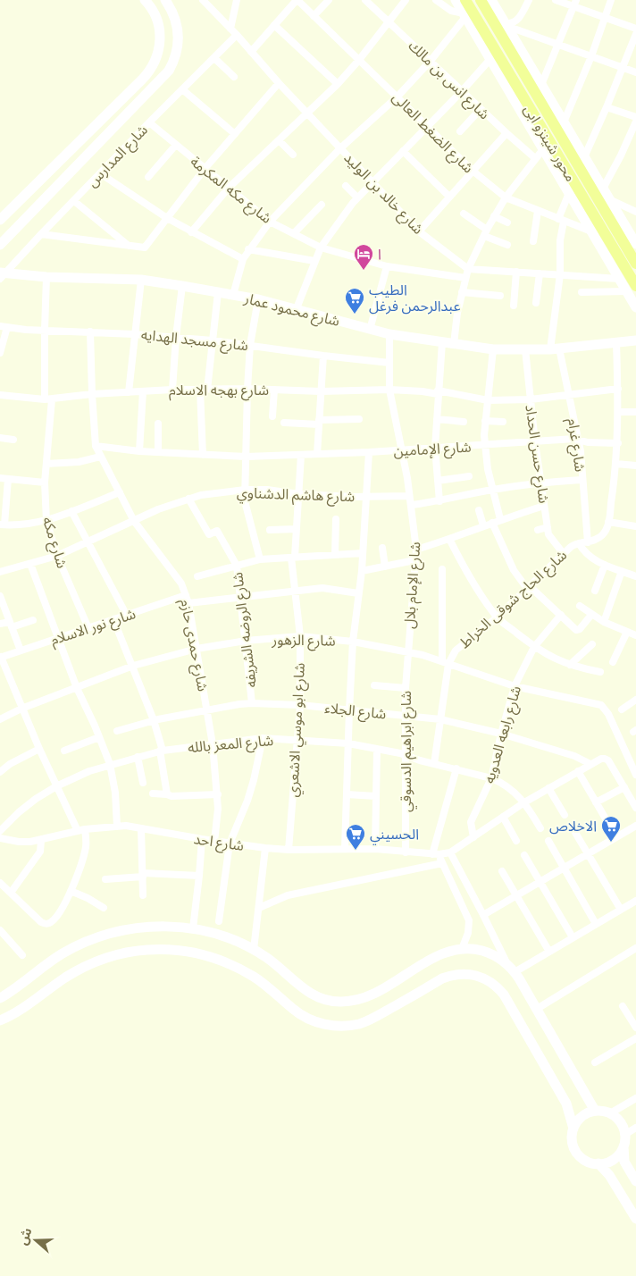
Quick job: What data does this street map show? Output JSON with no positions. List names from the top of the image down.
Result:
{
  "streets": {
    "main road": ["محور شينزو ابى"],
    "street": [
      "شارع انس بن مالك",
      "شارع الضغط العالى",
      "شارع المدارس",
      "شارع مكه المكرمة",
      "شارع خالد بن الوليد",
      "شارع محمود عمار",
      "شارع مسجد الهدايه",
      "شارع بهجه الاسلام",
      "شارع غرام",
      "شارع الإمامين",
      "شارع حسن الحداد",
      "شارع هاشم الدشناوي",
      "شارع مكه",
      "شارع الإمام بلال",
      "شارع الحاج شوقى الخراط",
      "شارع نور الاسلام",
      "شارع الروضه الشريفه",
      "شارع الزهور",
      "شارع حمدى حازم",
      "شارع الجلاء",
      "شارع ابو موسي الاشعري",
      "شارع رابعه العدويه",
      "شارع المعز بالله",
      "شارع ابراهيم الدسوقي",
      "شارع احد"
    ]
  },
  "crossings": [
    ["شارع المدارس", "شارع مكه المكرمة"],
    ["شارع المدارس", "شارع خالد بن الوليد"],
    ["شارع المدارس", "شارع محمود عمار"],
    ["شارع محمود عمار", "شارع غرام"],
    ["شارع محمود عمار", "شارع حسن الحداد"],
    ["شارع محمود عمار", "شارع مكه"],
    ["شارع محمود عمار", "شارع الإمام بلال"],
    ["شارع محمود عمار", "شارع الحاج شوقى الخراط"],
    ["شارع مسجد الهدايه", "شارع مكه"],
    ["شارع مسجد الهدايه", "شارع الإمام بلال"],
    ["شارع مسجد الهدايه", "شارع حمدى حازم"],
    ["شارع بهجه الاسلام", "شارع غرام"],
    ["شارع بهجه الاسلام", "شارع حسن الحداد"],
    ["شارع بهجه الاسلام", "شارع مكه"],
    ["شارع بهجه الاسلام", "شارع الإمام بلال"],
    ["شارع بهجه الاسلام", "شارع الحاج شوقى الخراط"],
    ["شارع بهجه الاسلام", "شارع حمدى حازم"],
    ["شارع غرام", "شارع الإمامين"],
    ["شارع غرام", "شارع الحاج شوقى الخراط"],
    ["شارع الإمامين", "شارع حسن الحداد"],
    ["شارع الإمامين", "شارع الإمام بلال"],
    ["شارع الإمامين", "شارع الحاج شوقى الخراط"],
    ["شارع الإمامين", "شارع حمدى حازم"],
    ["شارع الإمامين", "شارع ابو موسي الاشعري"],
    ["شارع حسن الحداد", "شارع الحاج شوقى الخراط"],
    ["شارع هاشم الدشناوي", "شارع مكه"],
    ["شارع هاشم الدشناوي", "شارع الإمام بلال"],
    ["شارع هاشم الدشناوي", "شارع الروضه الشريفه"],
    ["شارع هاشم الدشناوي", "شارع حمدى حازم"],
    ["شارع هاشم الدشناوي", "شارع ابو موسي الاشعري"],
    ["شارع مكه", "شارع نور الاسلام"],
    ["شارع الإمام بلال", "شارع الزهور"],
    ["شارع الإمام بلال", "شارع ابراهيم الدسوقي"],
    ["شارع الحاج شوقى الخراط", "شارع الزهور"],
    ["شارع نور الاسلام", "شارع حمدى حازم"],
    ["شارع الروضه الشريفه", "شارع الزهور"],
    ["شارع الروضه الشريفه", "شارع الجلاء"],
    ["شارع الزهور", "شارع حمدى حازم"],
    ["شارع الزهور", "شارع ابو موسي الاشعري"],
    ["شارع الزهور", "شارع رابعه العدويه"],
    ["شارع الزهور", "شارع ابراهيم الدسوقي"],
    ["شارع حمدى حازم", "شارع الجلاء"],
    ["شارع حمدى حازم", "شارع المعز بالله"],
    ["شارع حمدى حازم", "شارع احد"],
    ["شارع الجلاء", "شارع ابو موسي الاشعري"],
    ["شارع الجلاء", "شارع رابعه العدويه"],
    ["شارع الجلاء", "شارع ابراهيم الدسوقي"],
    ["شارع ابو موسي الاشعري", "شارع المعز بالله"],
    ["شارع ابو موسي الاشعري", "شارع احد"],
    ["شارع رابعه العدويه", "شارع المعز بالله"],
    ["شارع المعز بالله", "شارع ابراهيم الدسوقي"],
    ["شارع ابراهيم الدسوقي", "شارع احد"]
  ],
  "places": {
    "hotel": ["ا"],
    "supermarket": ["الطيب عبدالرحمن فرغل", "الاخلاص", "الحسيني"]
  },
  "north": "left"
}
